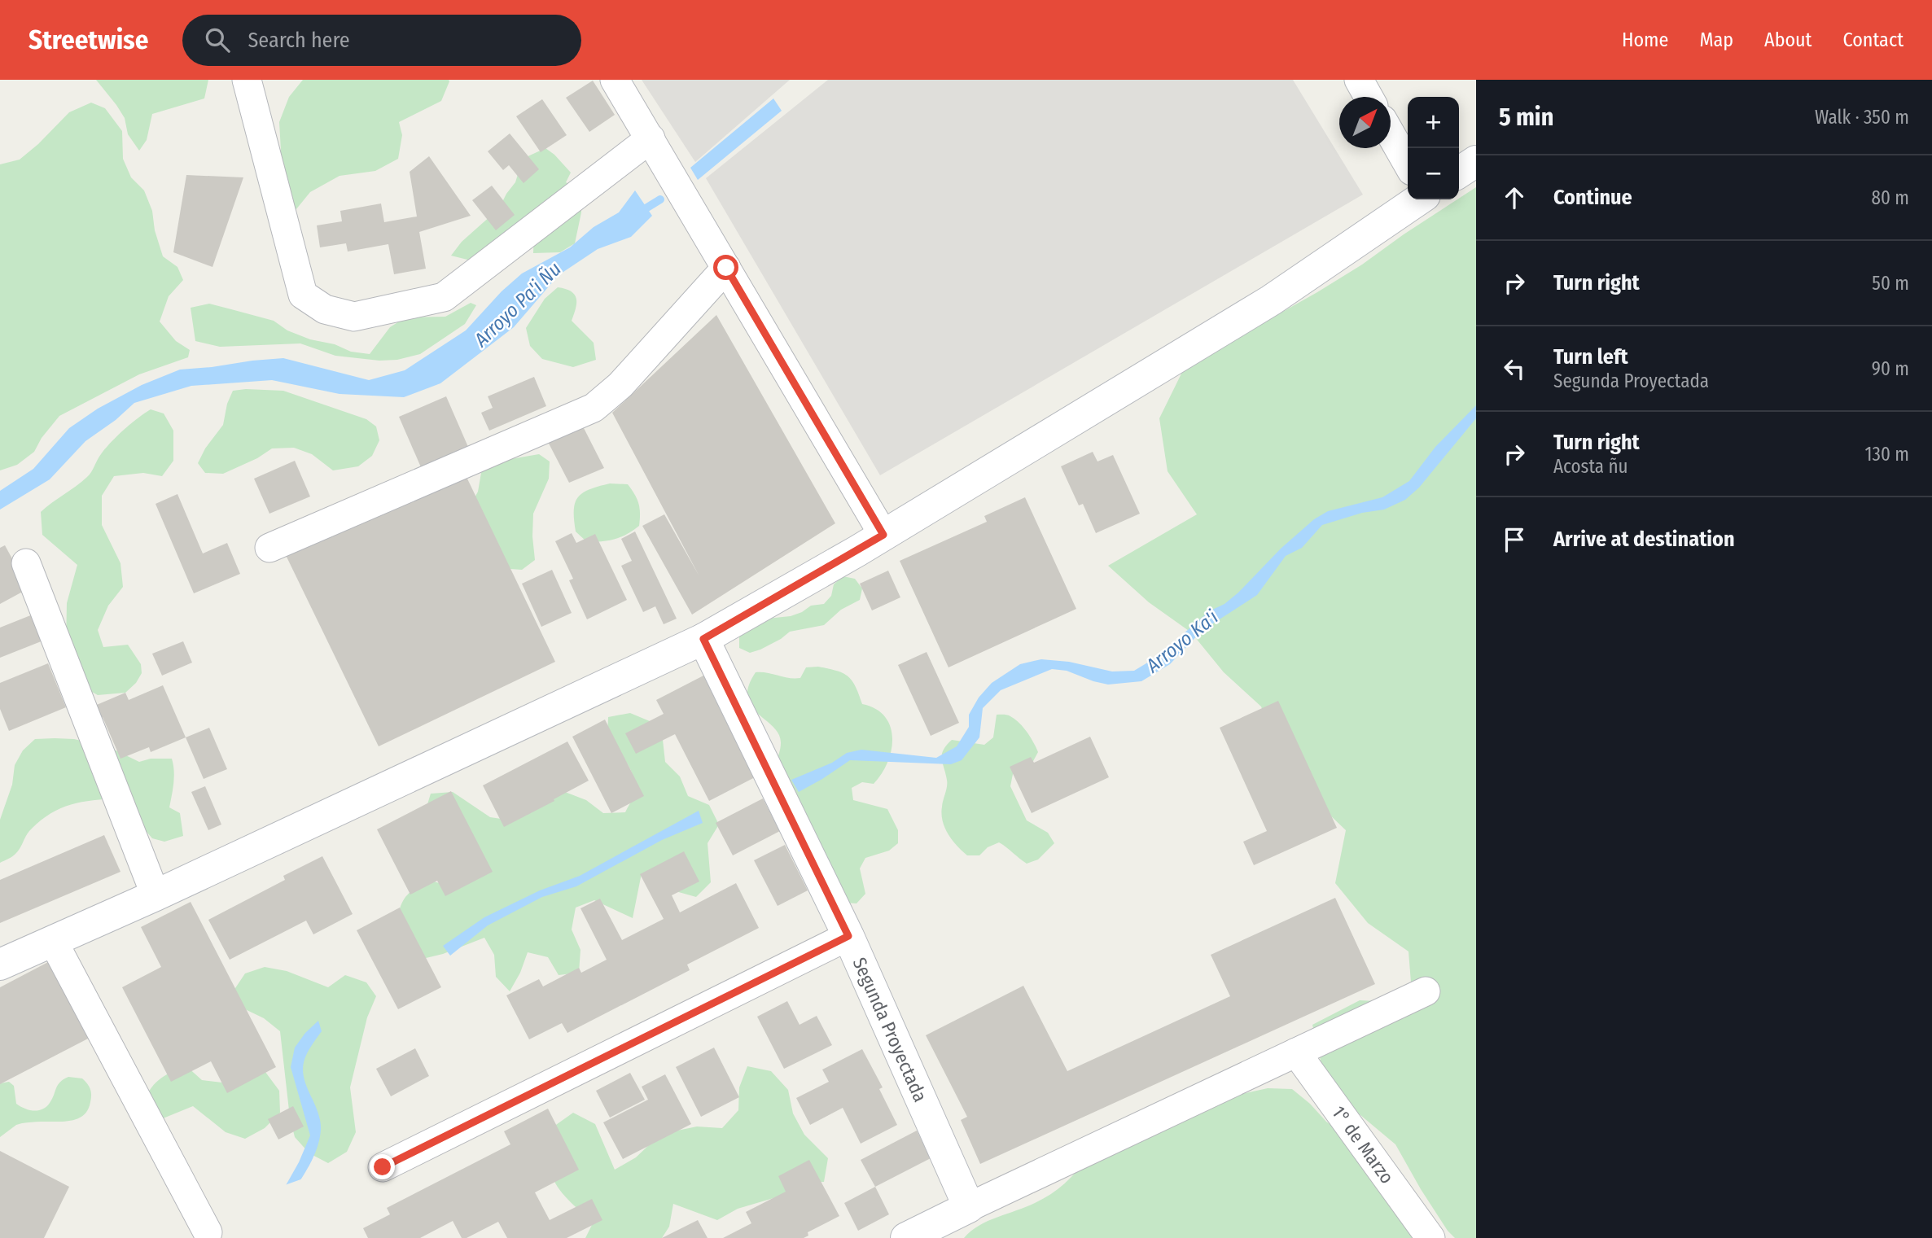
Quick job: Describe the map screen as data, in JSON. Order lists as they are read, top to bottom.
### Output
{
  "streets": {
    "main road": ["Segunda Proyectada"],
    "street": ["1° de Marzo"]
  },
  "water": ["Arroyo Pa'i Ñu", "Arroyo Ka'i"],
  "north": "top right",
  "page": {
    "header": "Streetwise",
    "search": "Search here",
    "nav": [
      "Home",
      "Map",
      "About",
      "Contact"
    ],
    "heading": ["5 min", "Walk · 350 m"],
    "map_buttons": ["+", "−"],
    "list": [
      ["Continue", "80 m"],
      ["Turn right", "50 m"],
      ["Turn left", "Segunda Proyectada", "90 m"],
      ["Turn right", "Acosta ñu", "130 m"],
      "Arrive at destination"
    ]
  }
}
